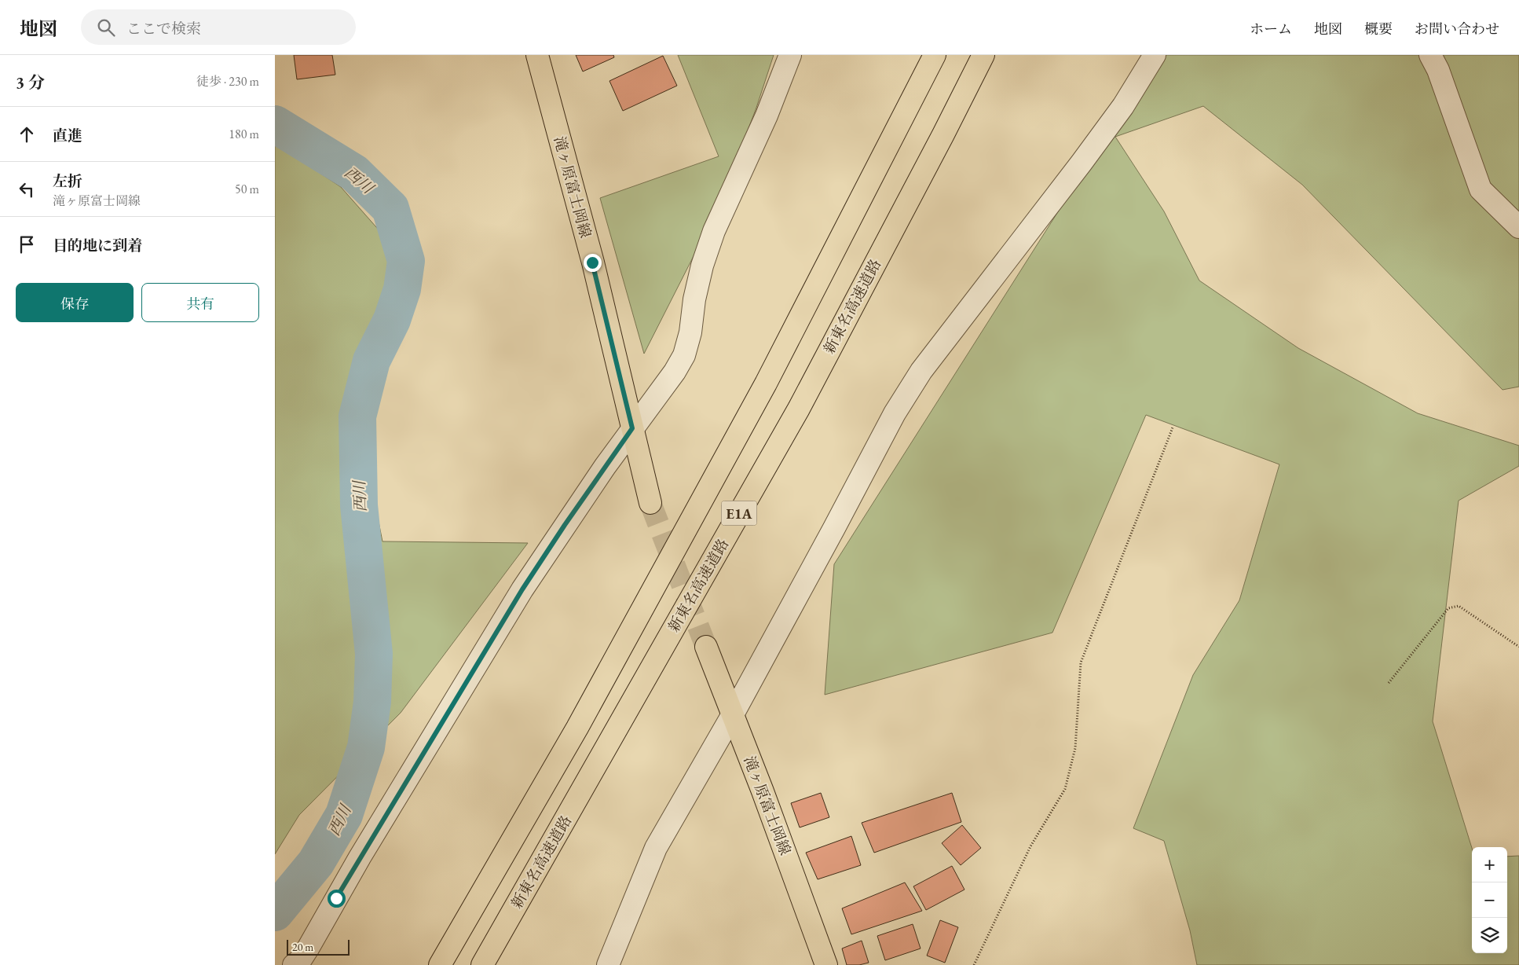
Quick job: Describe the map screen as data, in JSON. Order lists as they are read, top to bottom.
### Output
{
  "streets": {
    "main road": ["滝ヶ原富士岡線", "新東名高速道路", "E1A"]
  },
  "water": ["西川"],
  "scale_bar": "20 m",
  "page": {
    "header": "地図",
    "search": "ここで検索",
    "nav": [
      "ホーム",
      "地図",
      "概要",
      "お問い合わせ"
    ],
    "heading": ["3 分", "徒歩 · 230 m"],
    "list": [
      ["直進", "180 m"],
      ["左折", "滝ヶ原富士岡線", "50 m"],
      "目的地に到着"
    ],
    "buttons": ["保存", "共有"],
    "map_buttons": ["+", "−"],
    "scale": "20 m"
  }
}
